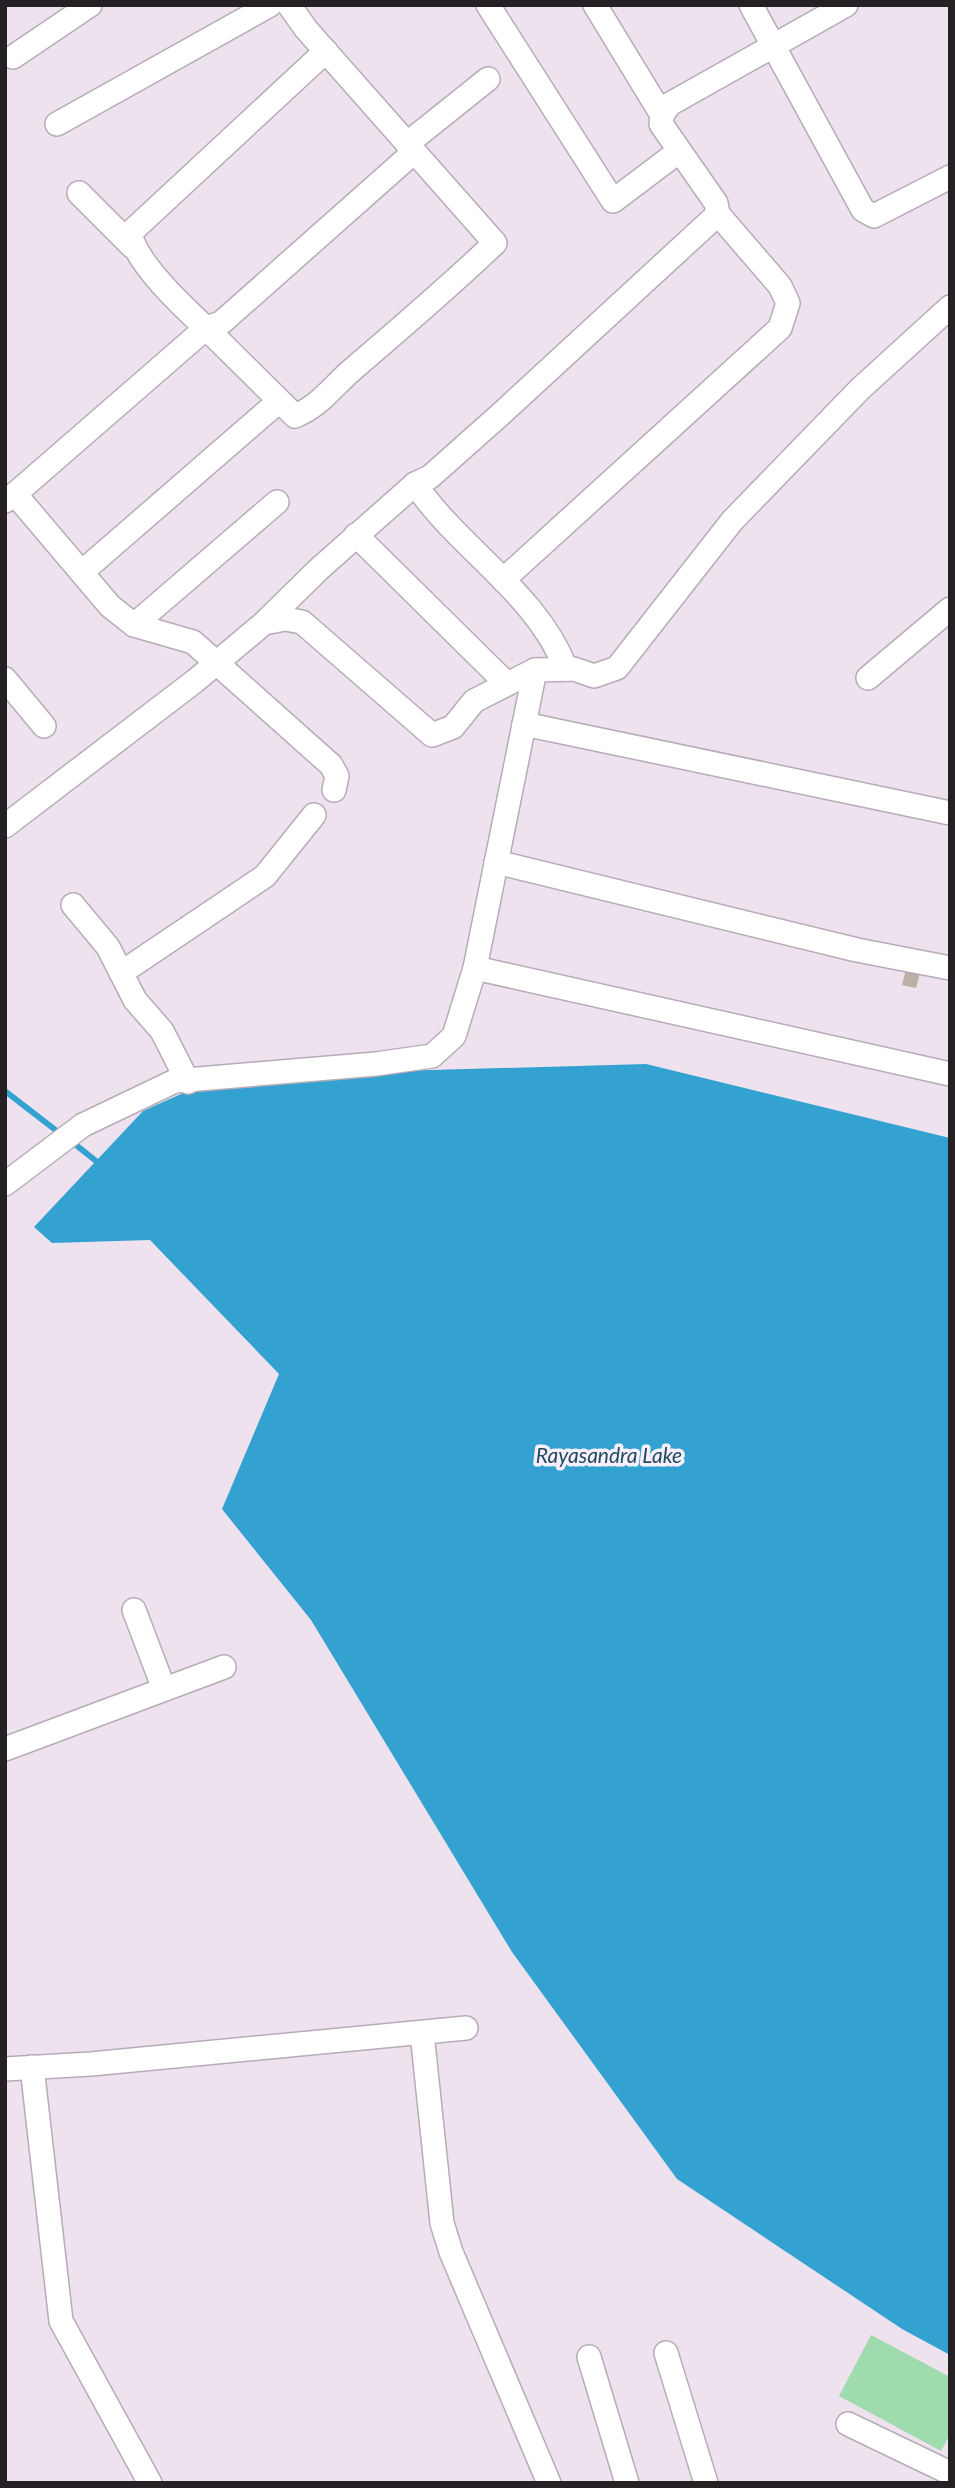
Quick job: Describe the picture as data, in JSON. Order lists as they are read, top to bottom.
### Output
{
  "water": ["Rayasandra Lake"]
}
